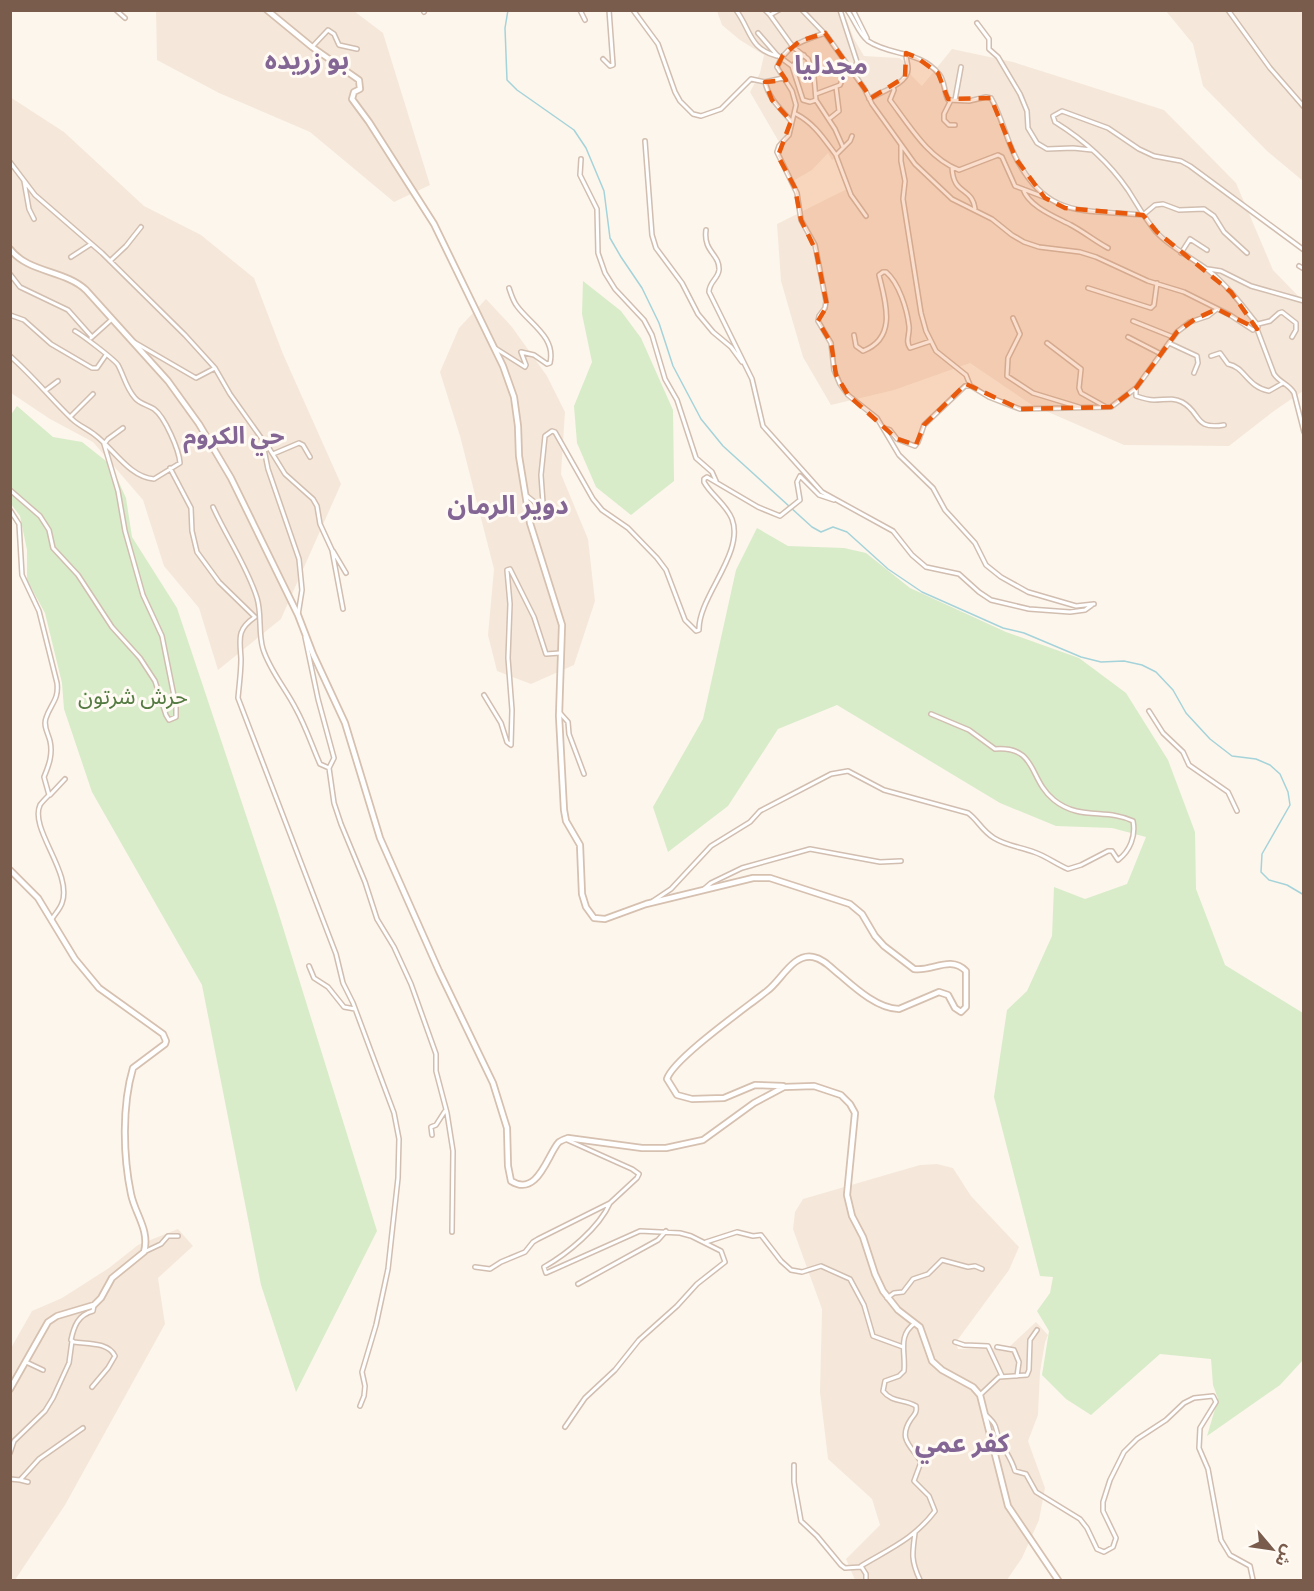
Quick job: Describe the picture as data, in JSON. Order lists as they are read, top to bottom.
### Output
{
  "districts": [
    "بو زريده",
    "مجدليا",
    "حي الكروم",
    "دوير الرمان",
    "كفر عمي"
  ],
  "parks": ["حرش شرتون"],
  "north": "bottom right"
}
